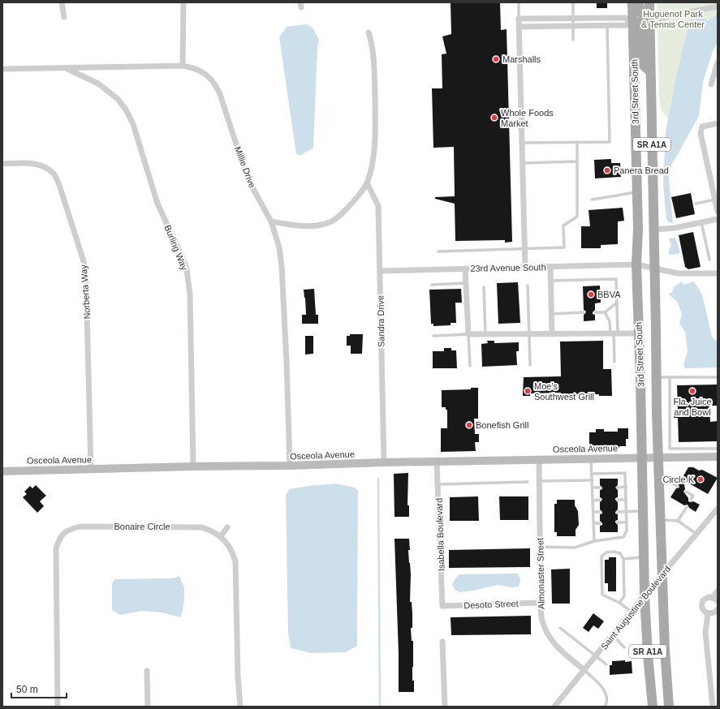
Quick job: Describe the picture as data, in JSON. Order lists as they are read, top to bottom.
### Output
{
  "streets": {
    "main road": ["3rd Street South", "SR A1A"],
    "street": [
      "Millie Drive",
      "Burling Way",
      "23rd Avenue South",
      "Norberta Way",
      "Sandra Drive",
      "Osceola Avenue",
      "Bonaire Circle",
      "Isabella Boulevard",
      "Almonaster Street",
      "Desoto Street",
      "Saint Augustine Boulevard"
    ]
  },
  "crossings": [
    ["3rd Street South", "23rd Avenue South"],
    ["3rd Street South", "Osceola Avenue"],
    ["3rd Street South", "Saint Augustine Boulevard"],
    ["Millie Drive", "Burling Way"],
    ["Millie Drive", "Osceola Avenue"],
    ["Burling Way", "Osceola Avenue"],
    ["23rd Avenue South", "Sandra Drive"],
    ["Norberta Way", "Osceola Avenue"],
    ["Sandra Drive", "Osceola Avenue"],
    ["Osceola Avenue", "Isabella Boulevard"],
    ["Osceola Avenue", "Almonaster Street"],
    ["Isabella Boulevard", "Desoto Street"],
    ["Almonaster Street", "Desoto Street"],
    ["Almonaster Street", "Saint Augustine Boulevard"]
  ],
  "parks": ["Huguenot Park & Tennis Center"],
  "places": [
    "Marshalls",
    "Whole Foods Market",
    "Panera Bread",
    "BBVA",
    "Moe's Southwest Grill",
    "Fla. Juice and Bowl",
    "Bonefish Grill",
    "Circle K"
  ],
  "scale_bar": "50 m"
}
